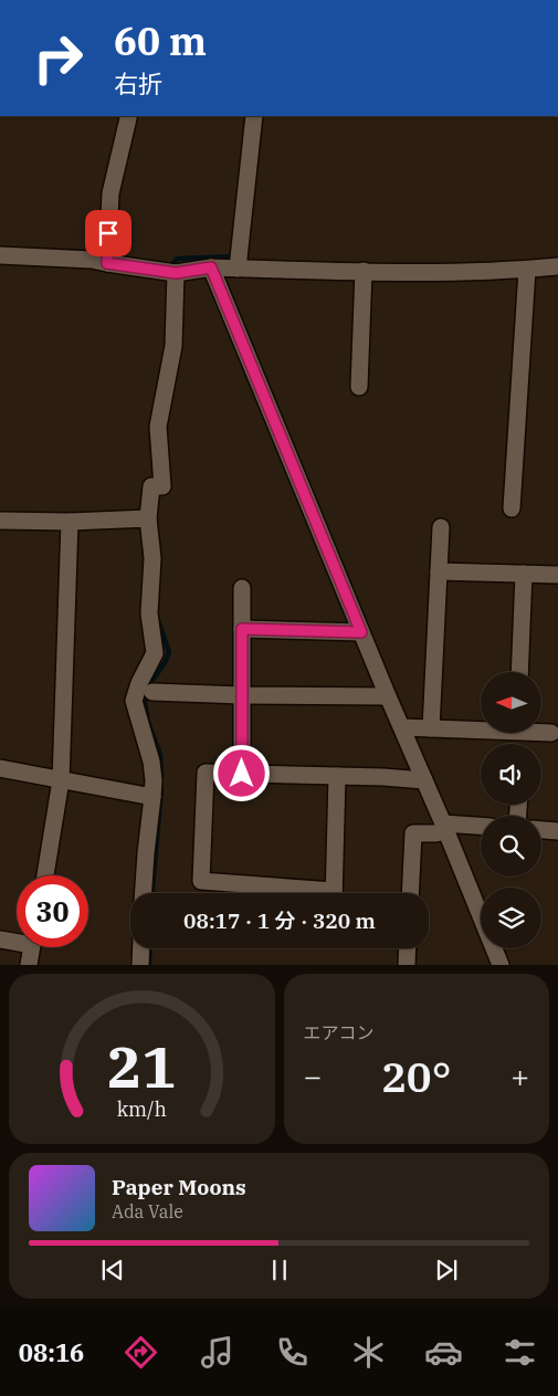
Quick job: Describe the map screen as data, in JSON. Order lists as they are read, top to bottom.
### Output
{
  "north": "left",
  "page": {
    "turn": ["60 m", "右折"],
    "limit": "30",
    "trip": "08:17 · 1 分 · 320 m",
    "tile": "エアコン",
    "heat": ["−", "20°", "+"],
    "song": ["Paper Moons", "Ada Vale"],
    "tabs": "08:16",
    "gauge": ["21", "km/h"]
  }
}
